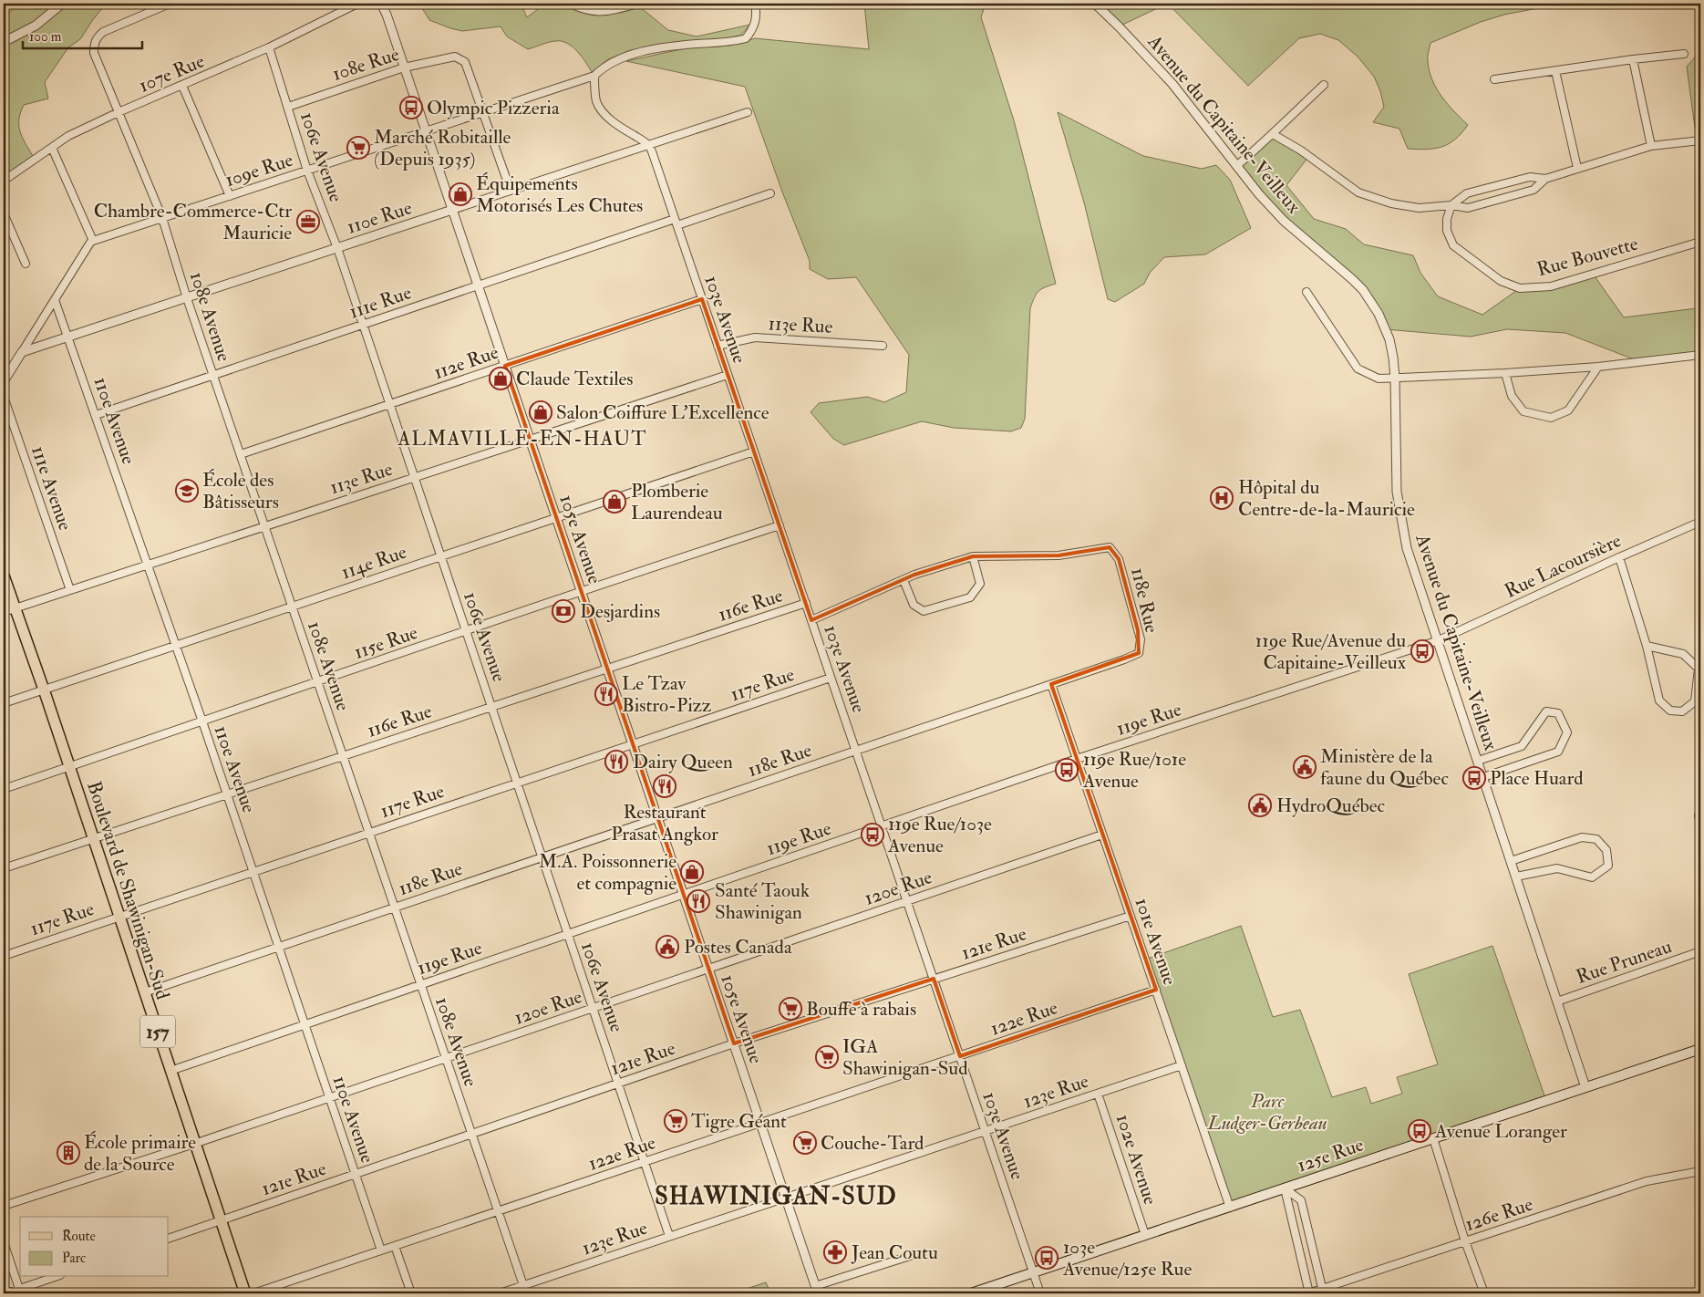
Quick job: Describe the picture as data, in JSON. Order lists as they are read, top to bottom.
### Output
{
  "streets": {
    "main road": ["Boulevard de Shawinigan-Sud", "157", "125e Rue"],
    "street": [
      "108e Rue",
      "107e Rue",
      "Avenue du Capitaine-Veilleux",
      "106e Avenue",
      "109e Rue",
      "110e Rue",
      "Rue Bouvette",
      "111e Rue",
      "108e Avenue",
      "103e Avenue",
      "113e Rue",
      "112e Rue",
      "110e Avenue",
      "111e Avenue",
      "105e Avenue",
      "114e Rue",
      "Rue Lacoursière",
      "118e Rue",
      "116e Rue",
      "115e Rue",
      "117e Rue",
      "119e Rue",
      "120e Rue",
      "101e Avenue",
      "121e Rue",
      "Rue Pruneau",
      "122e Rue",
      "123e Rue",
      "102e Avenue",
      "126e Rue"
    ]
  },
  "crossings": [
    ["108e Rue", "106e Avenue"],
    ["108e Rue", "109e Rue"],
    ["108e Rue", "105e Avenue"],
    ["107e Rue", "106e Avenue"],
    ["107e Rue", "108e Avenue"],
    ["Avenue du Capitaine-Veilleux", "Rue Lacoursière"],
    ["Avenue du Capitaine-Veilleux", "119e Rue"],
    ["Avenue du Capitaine-Veilleux", "Rue Pruneau"],
    ["Avenue du Capitaine-Veilleux", "125e Rue"],
    ["106e Avenue", "109e Rue"],
    ["106e Avenue", "110e Rue"],
    ["106e Avenue", "111e Rue"],
    ["106e Avenue", "113e Rue"],
    ["106e Avenue", "112e Rue"],
    ["106e Avenue", "114e Rue"],
    ["106e Avenue", "118e Rue"],
    ["106e Avenue", "116e Rue"],
    ["106e Avenue", "115e Rue"],
    ["106e Avenue", "117e Rue"],
    ["106e Avenue", "119e Rue"],
    ["106e Avenue", "120e Rue"],
    ["106e Avenue", "121e Rue"],
    ["106e Avenue", "122e Rue"],
    ["106e Avenue", "123e Rue"],
    ["109e Rue", "108e Avenue"],
    ["109e Rue", "105e Avenue"],
    ["110e Rue", "108e Avenue"],
    ["110e Rue", "103e Avenue"],
    ["110e Rue", "110e Avenue"],
    ["110e Rue", "105e Avenue"],
    ["111e Rue", "108e Avenue"],
    ["111e Rue", "103e Avenue"],
    ["111e Rue", "110e Avenue"],
    ["111e Rue", "105e Avenue"],
    ["108e Avenue", "113e Rue"],
    ["108e Avenue", "112e Rue"],
    ["108e Avenue", "114e Rue"],
    ["108e Avenue", "118e Rue"],
    ["108e Avenue", "116e Rue"],
    ["108e Avenue", "115e Rue"],
    ["108e Avenue", "117e Rue"],
    ["108e Avenue", "119e Rue"],
    ["108e Avenue", "120e Rue"],
    ["108e Avenue", "121e Rue"],
    ["108e Avenue", "122e Rue"],
    ["108e Avenue", "123e Rue"],
    ["103e Avenue", "113e Rue"],
    ["103e Avenue", "112e Rue"],
    ["103e Avenue", "114e Rue"],
    ["103e Avenue", "118e Rue"],
    ["103e Avenue", "116e Rue"],
    ["103e Avenue", "115e Rue"],
    ["103e Avenue", "117e Rue"],
    ["103e Avenue", "119e Rue"],
    ["103e Avenue", "120e Rue"],
    ["103e Avenue", "121e Rue"],
    ["103e Avenue", "122e Rue"],
    ["103e Avenue", "123e Rue"],
    ["103e Avenue", "125e Rue"],
    ["113e Rue", "110e Avenue"],
    ["113e Rue", "111e Avenue"],
    ["113e Rue", "105e Avenue"],
    ["113e Rue", "Boulevard de Shawinigan-Sud"],
    ["112e Rue", "105e Avenue"],
    ["110e Avenue", "114e Rue"],
    ["110e Avenue", "118e Rue"],
    ["110e Avenue", "116e Rue"],
    ["110e Avenue", "115e Rue"],
    ["110e Avenue", "117e Rue"],
    ["110e Avenue", "119e Rue"],
    ["110e Avenue", "120e Rue"],
    ["110e Avenue", "121e Rue"],
    ["110e Avenue", "122e Rue"],
    ["105e Avenue", "114e Rue"],
    ["105e Avenue", "118e Rue"],
    ["105e Avenue", "116e Rue"],
    ["105e Avenue", "115e Rue"],
    ["105e Avenue", "117e Rue"],
    ["105e Avenue", "119e Rue"],
    ["105e Avenue", "120e Rue"],
    ["105e Avenue", "121e Rue"],
    ["105e Avenue", "122e Rue"],
    ["105e Avenue", "123e Rue"],
    ["114e Rue", "Boulevard de Shawinigan-Sud"],
    ["Rue Lacoursière", "119e Rue"],
    ["118e Rue", "Boulevard de Shawinigan-Sud"],
    ["118e Rue", "101e Avenue"],
    ["116e Rue", "Boulevard de Shawinigan-Sud"],
    ["115e Rue", "Boulevard de Shawinigan-Sud"],
    ["117e Rue", "Boulevard de Shawinigan-Sud"],
    ["119e Rue", "Boulevard de Shawinigan-Sud"],
    ["119e Rue", "101e Avenue"],
    ["120e Rue", "Boulevard de Shawinigan-Sud"],
    ["120e Rue", "101e Avenue"],
    ["Boulevard de Shawinigan-Sud", "121e Rue"],
    ["101e Avenue", "121e Rue"],
    ["101e Avenue", "122e Rue"],
    ["101e Avenue", "123e Rue"],
    ["101e Avenue", "125e Rue"],
    ["123e Rue", "102e Avenue"],
    ["125e Rue", "102e Avenue"]
  ],
  "districts": ["ALMAVILLE-EN-HAUT", "SHAWINIGAN-SUD"],
  "parks": ["Parc Ludger-Gerbeau"],
  "places": {
    "bus stop": [
      "Olympic Pizzeria",
      "119e Rue/Avenue du Capitaine-Veilleux",
      "119e Rue/101e Avenue",
      "Place Huard",
      "119e Rue/103e Avenue",
      "Avenue Loranger",
      "103e Avenue/125e Rue"
    ],
    "supermarket": [
      "Marché Robitaille (Depuis 1935)",
      "Bouffe à rabais",
      "IGA Shawinigan-Sud",
      "Tigre Géant",
      "Couche-Tard"
    ],
    "shop": [
      "Équipements Motorisés Les Chutes",
      "Claude Textiles",
      "Salon Coiffure L'Excellence",
      "Plomberie Laurendeau",
      "M.A. Poissonnerie et compagnie"
    ],
    "office": ["Chambre-Commerce-Ctr Mauricie"],
    "school or university": ["École des Bâtisseurs"],
    "hospital": ["Hôpital du Centre-de-la-Mauricie"],
    "bank": ["Desjardins"],
    "restaurant": [
      "Le Tzav Bistro-Pizz",
      "Dairy Queen",
      "Restaurant Prasat Angkor",
      "Santé Taouk Shawinigan"
    ],
    "public building": ["Ministère de la faune du Québec", "HydroQuébec", "Postes Canada"],
    "building": ["École primaire de la Source"],
    "pharmacy": ["Jean Coutu"]
  },
  "legend": ["Route", "Parc"],
  "scale_bar": "100 m"
}
